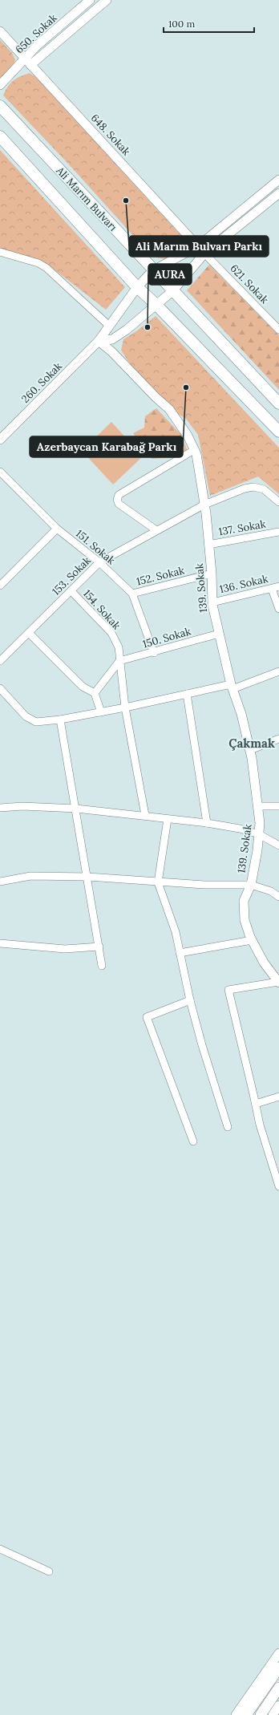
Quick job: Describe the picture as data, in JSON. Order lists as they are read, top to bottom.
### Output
{
  "streets": {
    "main road": ["Ali Marım Bulvarı"],
    "street": [
      "650. Sokak",
      "648. Sokak",
      "621. Sokak",
      "260. Sokak",
      "137. Sokak",
      "151. Sokak",
      "153. Sokak",
      "152. Sokak",
      "136. Sokak",
      "139. Sokak",
      "154. Sokak",
      "150. Sokak"
    ]
  },
  "crossings": [
    ["650. Sokak", "648. Sokak"],
    ["648. Sokak", "621. Sokak"],
    ["648. Sokak", "260. Sokak"],
    ["Ali Marım Bulvarı", "260. Sokak"],
    ["260. Sokak", "139. Sokak"],
    ["137. Sokak", "139. Sokak"],
    ["151. Sokak", "153. Sokak"],
    ["151. Sokak", "152. Sokak"],
    ["151. Sokak", "150. Sokak"],
    ["153. Sokak", "139. Sokak"],
    ["153. Sokak", "154. Sokak"],
    ["152. Sokak", "139. Sokak"],
    ["136. Sokak", "139. Sokak"],
    ["139. Sokak", "150. Sokak"],
    ["154. Sokak", "150. Sokak"]
  ],
  "districts": ["Çakmak"],
  "places": ["Ali Marım Bulvarı Parkı", "AURA", "Azerbaycan Karabağ Parkı"],
  "scale_bar": "100 m"
}
